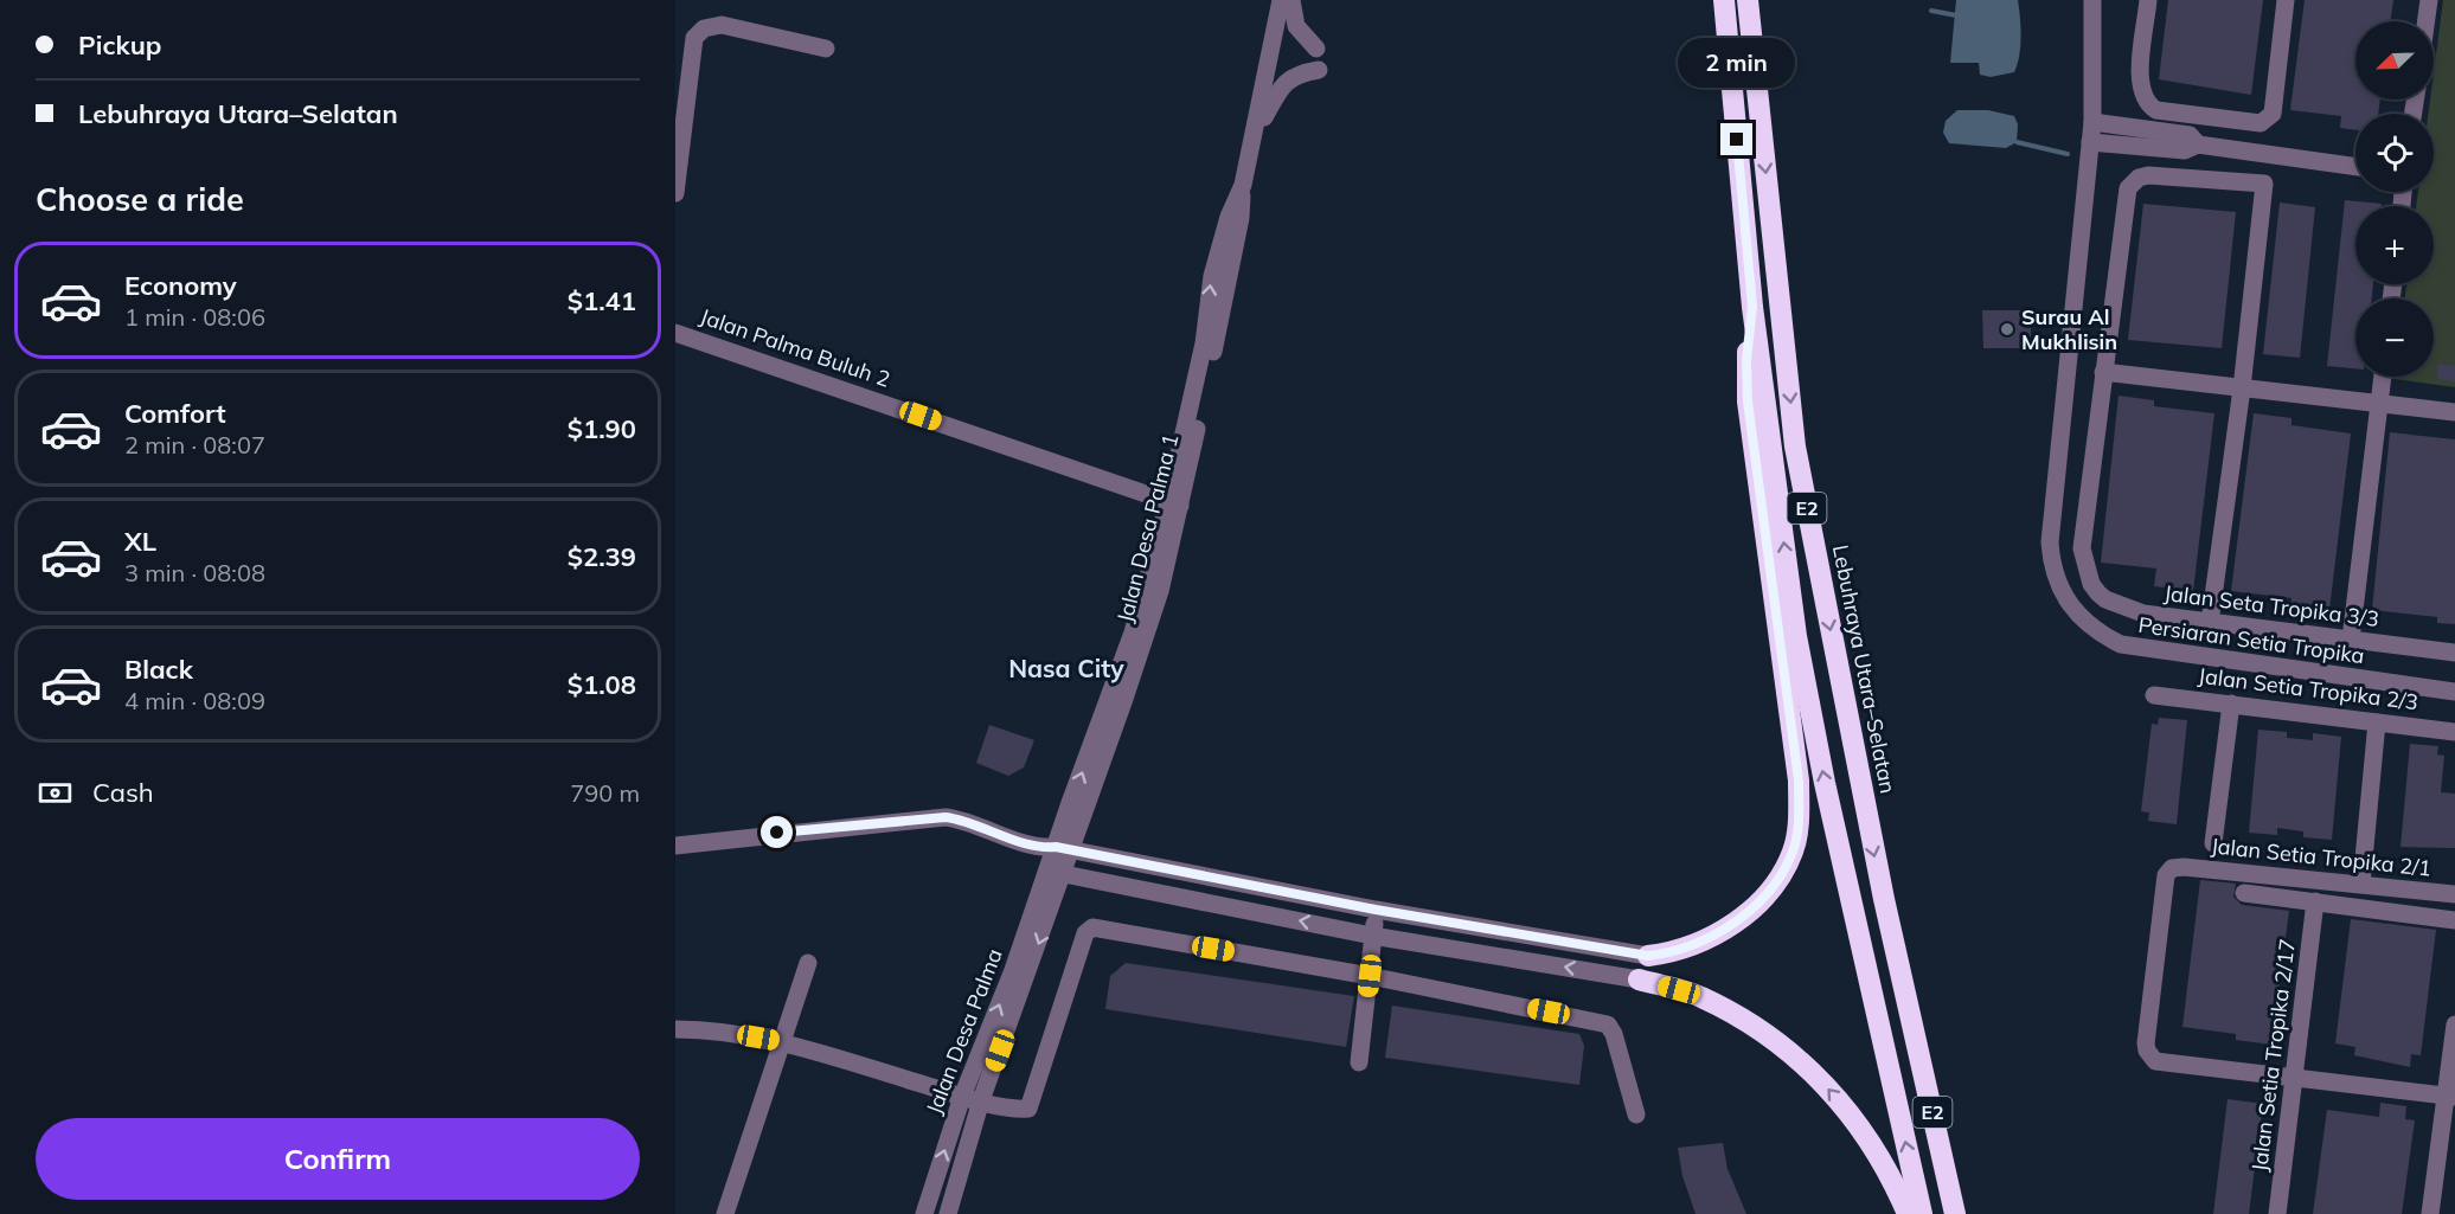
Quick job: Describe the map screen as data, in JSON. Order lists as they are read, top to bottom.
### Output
{
  "streets": {
    "highway": ["E2", "Lebuhraya Utara–Selatan"],
    "street": [
      "Jalan Palma Buluh 2",
      "Jalan Desa Palma 1",
      "Jalan Seta Tropika 3/3",
      "Persiaran Setia Tropika",
      "Jalan Setia Tropika 2/3",
      "Jalan Setia Tropika 2/1",
      "Jalan Desa Palma",
      "Jalan Setia Tropika 2/17"
    ]
  },
  "crossings": [
    ["Jalan Palma Buluh 2", "Jalan Desa Palma 1"],
    ["Jalan Desa Palma 1", "Jalan Desa Palma"],
    ["Jalan Setia Tropika 2/1", "Jalan Setia Tropika 2/17"]
  ],
  "districts": ["Nasa City"],
  "places": ["Surau Al Mukhlisin"],
  "north": "bottom left",
  "page": {
    "banner": ["Pickup", "Lebuhraya Utara–Selatan"],
    "map_buttons": ["+", "−"],
    "bubble": "2 min",
    "heading": "Choose a ride",
    "list": [
      {
        "name": "Economy",
        "note": "1 min · 08:06",
        "value": "$1.41"
      },
      {
        "name": "Comfort",
        "note": "2 min · 08:07",
        "value": "$1.90"
      },
      {
        "name": "XL",
        "note": "3 min · 08:08",
        "value": "$2.39"
      },
      {
        "name": "Black",
        "note": "4 min · 08:09",
        "value": "$1.08"
      }
    ],
    "pay": ["Cash", "790 m"],
    "buttons": "Confirm"
  }
}
